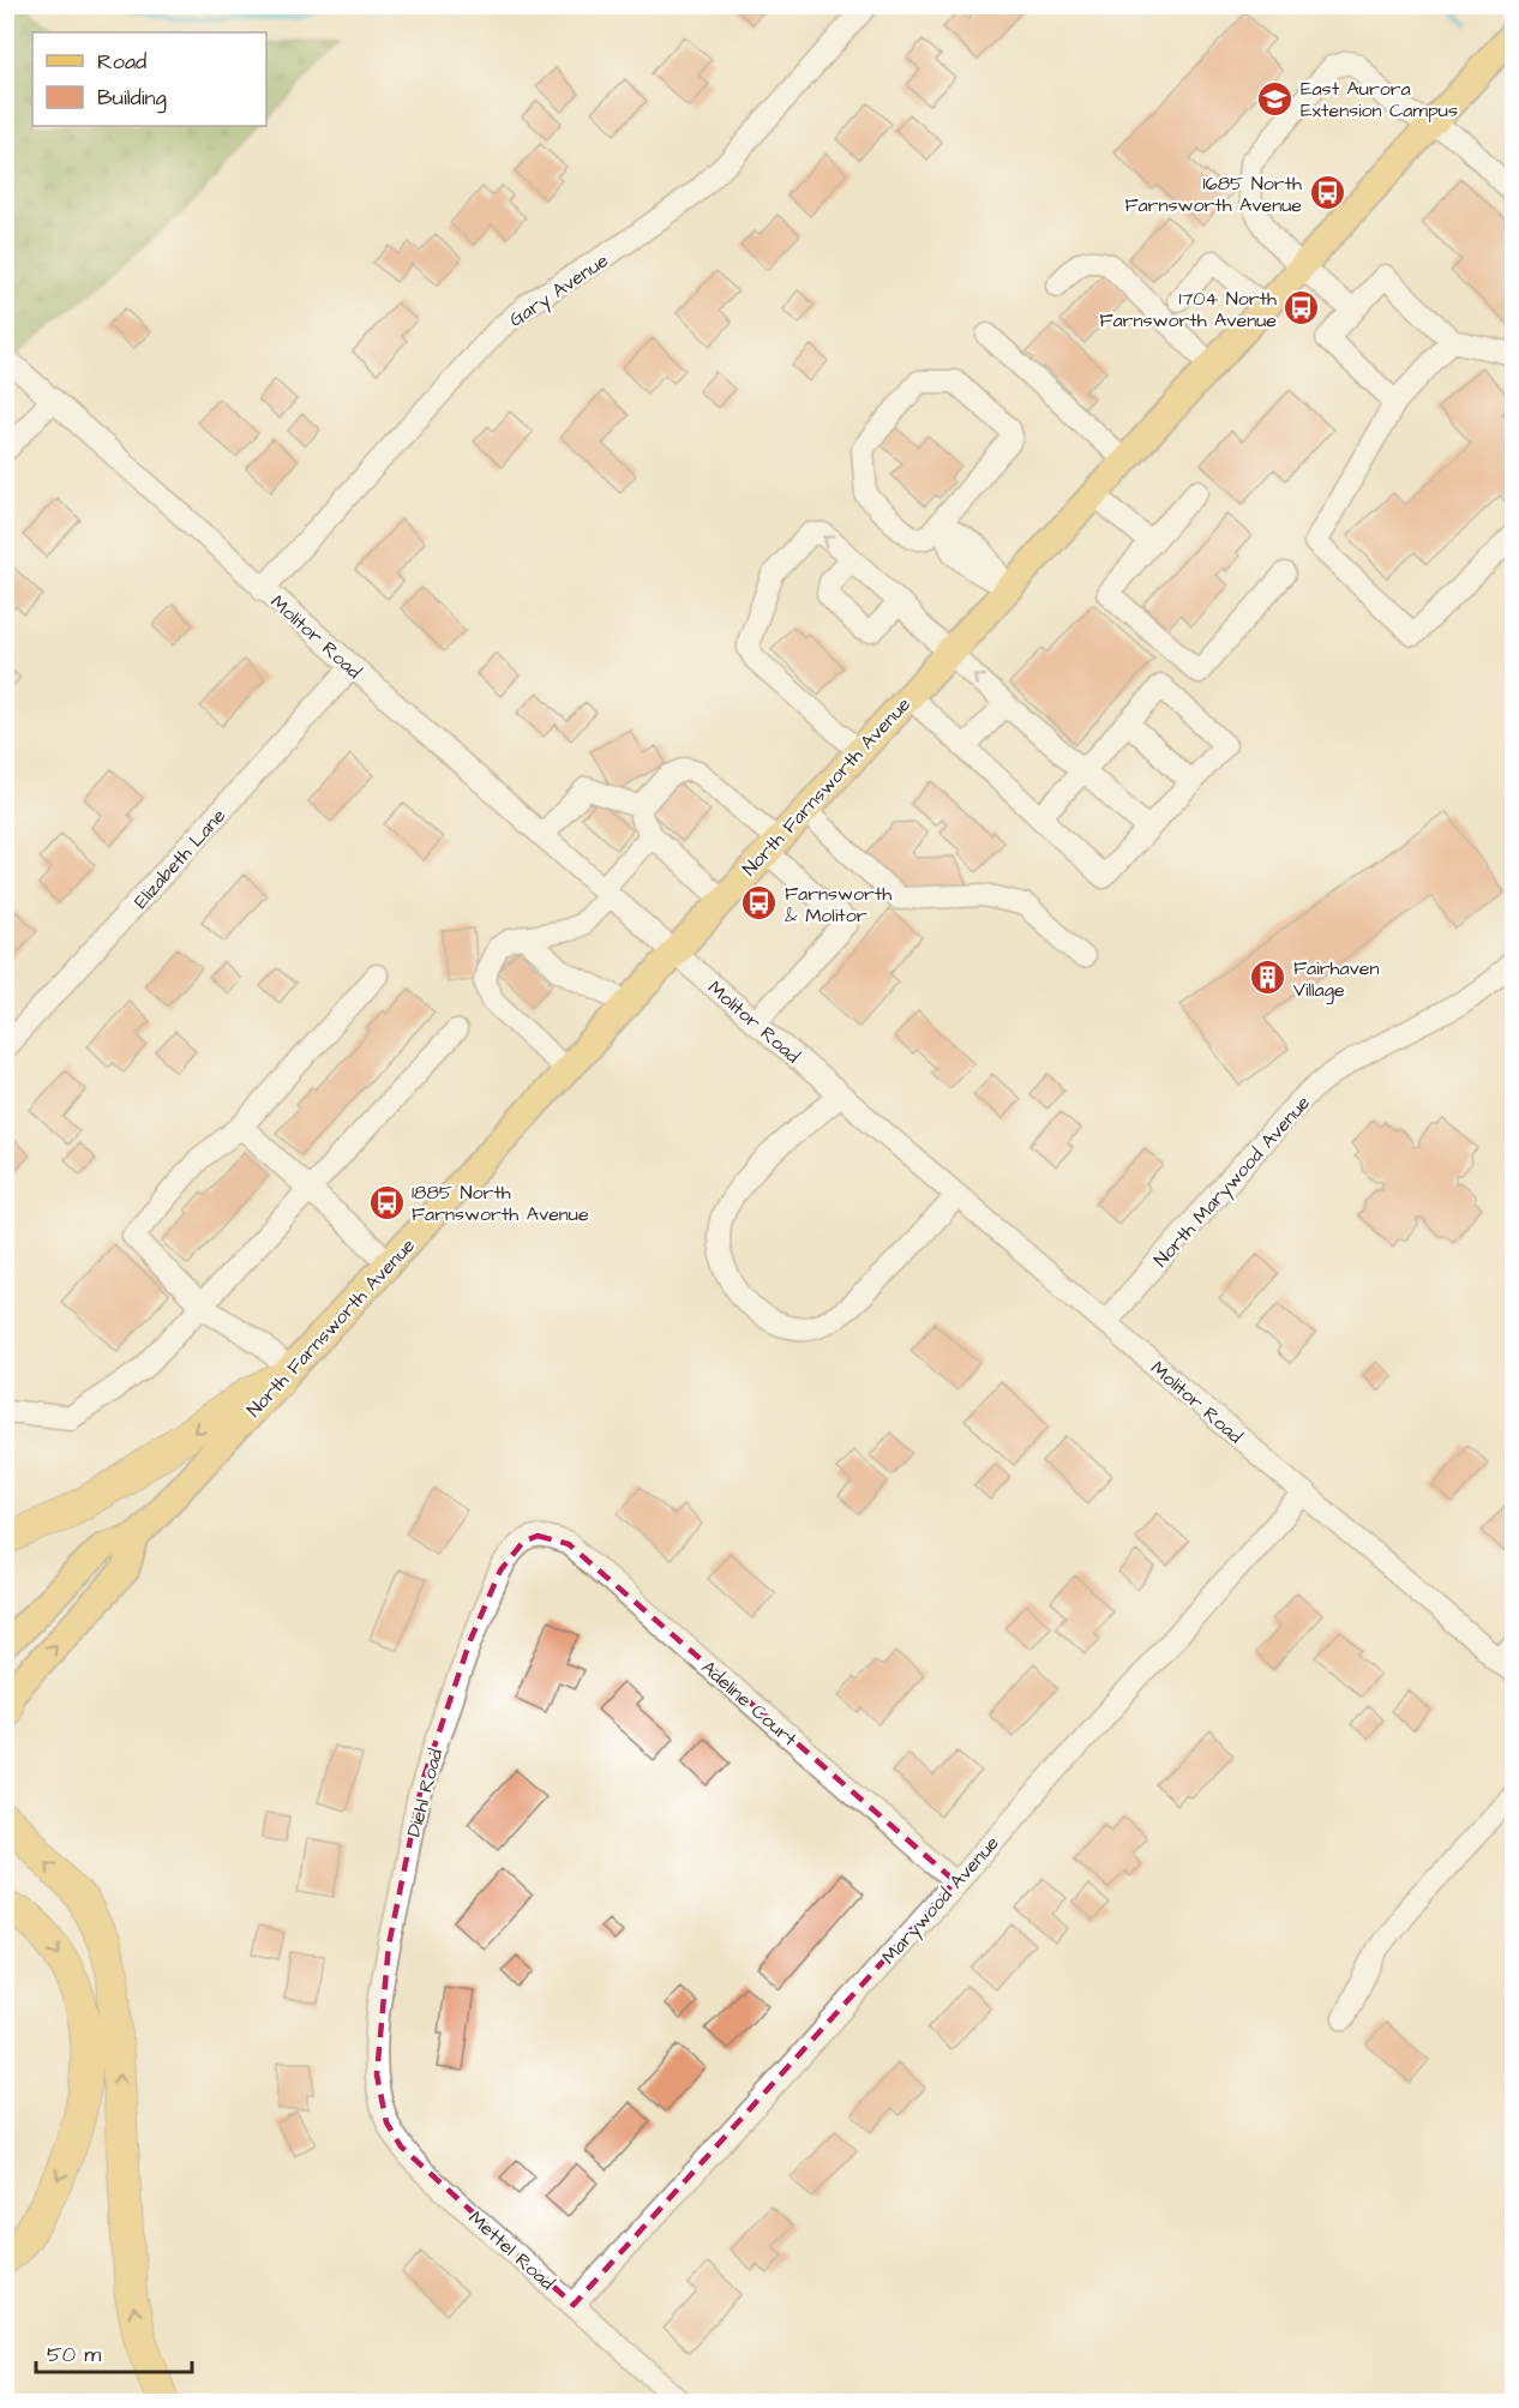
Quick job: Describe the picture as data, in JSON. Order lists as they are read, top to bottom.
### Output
{
  "streets": {
    "main road": ["North Farnsworth Avenue"],
    "street": [
      "Gary Avenue",
      "Molitor Road",
      "Elizabeth Lane",
      "North Marywood Avenue",
      "Adeline Court",
      "Diehl Road",
      "Marywood Avenue",
      "Mettel Road"
    ]
  },
  "crossings": [
    ["Gary Avenue", "Molitor Road"],
    ["Molitor Road", "North Farnsworth Avenue"],
    ["Molitor Road", "Elizabeth Lane"],
    ["Molitor Road", "North Marywood Avenue"],
    ["Molitor Road", "Marywood Avenue"],
    ["Adeline Court", "Diehl Road"],
    ["Adeline Court", "Marywood Avenue"],
    ["Diehl Road", "Mettel Road"],
    ["Marywood Avenue", "Mettel Road"]
  ],
  "places": {
    "school or university": ["East Aurora Extension Campus"],
    "bus stop": [
      "1685 North Farnsworth Avenue",
      "1704 North Farnsworth Avenue",
      "Farnsworth & Molitor",
      "1885 North Farnsworth Avenue"
    ],
    "building": ["Fairhaven Village"]
  },
  "legend": ["Road", "Building"],
  "scale_bar": "50 m"
}
